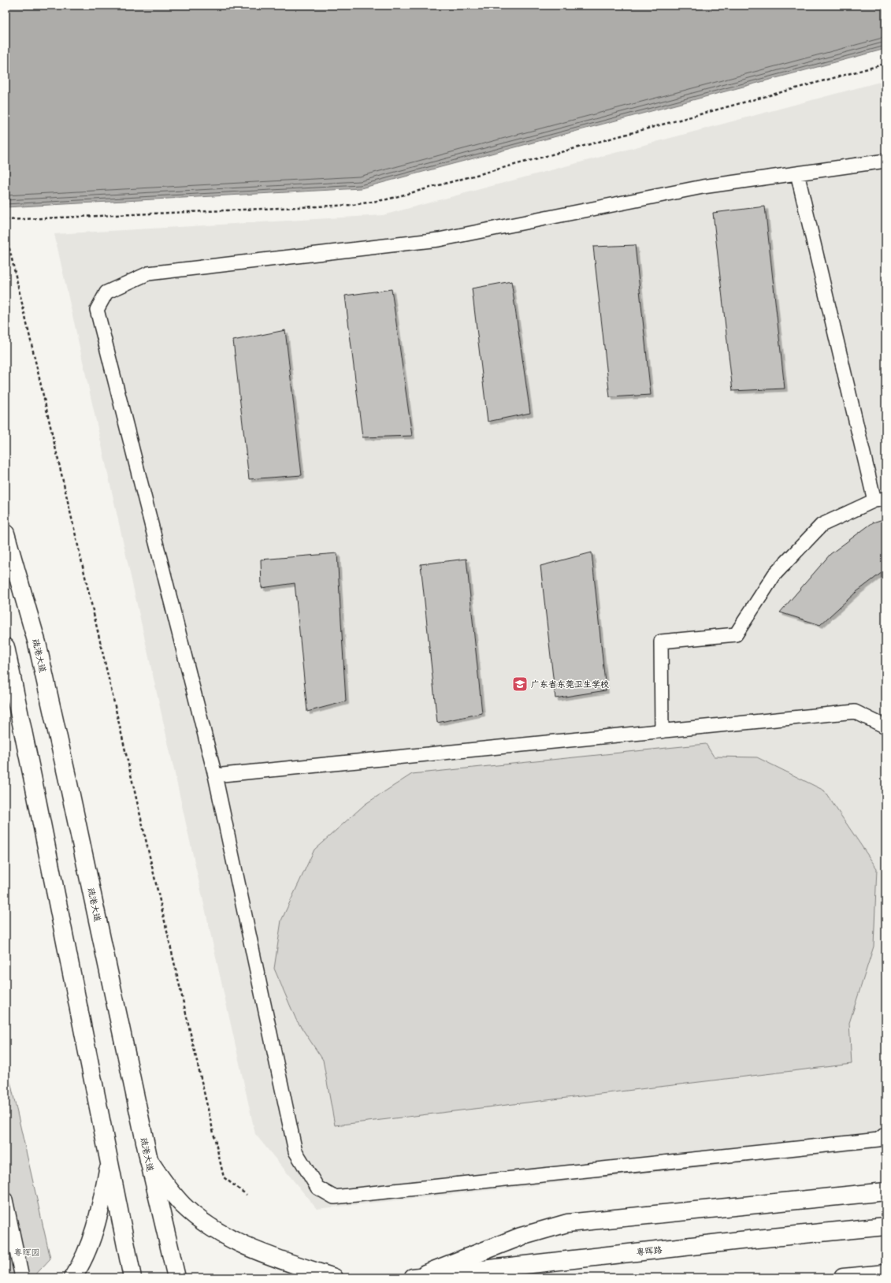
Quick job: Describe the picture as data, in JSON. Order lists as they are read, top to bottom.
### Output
{
  "streets": {
    "main road": ["疏港大道", "粤晖路"]
  },
  "parks": ["粤晖园"],
  "places": {
    "school or university": ["广东省东莞卫生学校"]
  }
}
